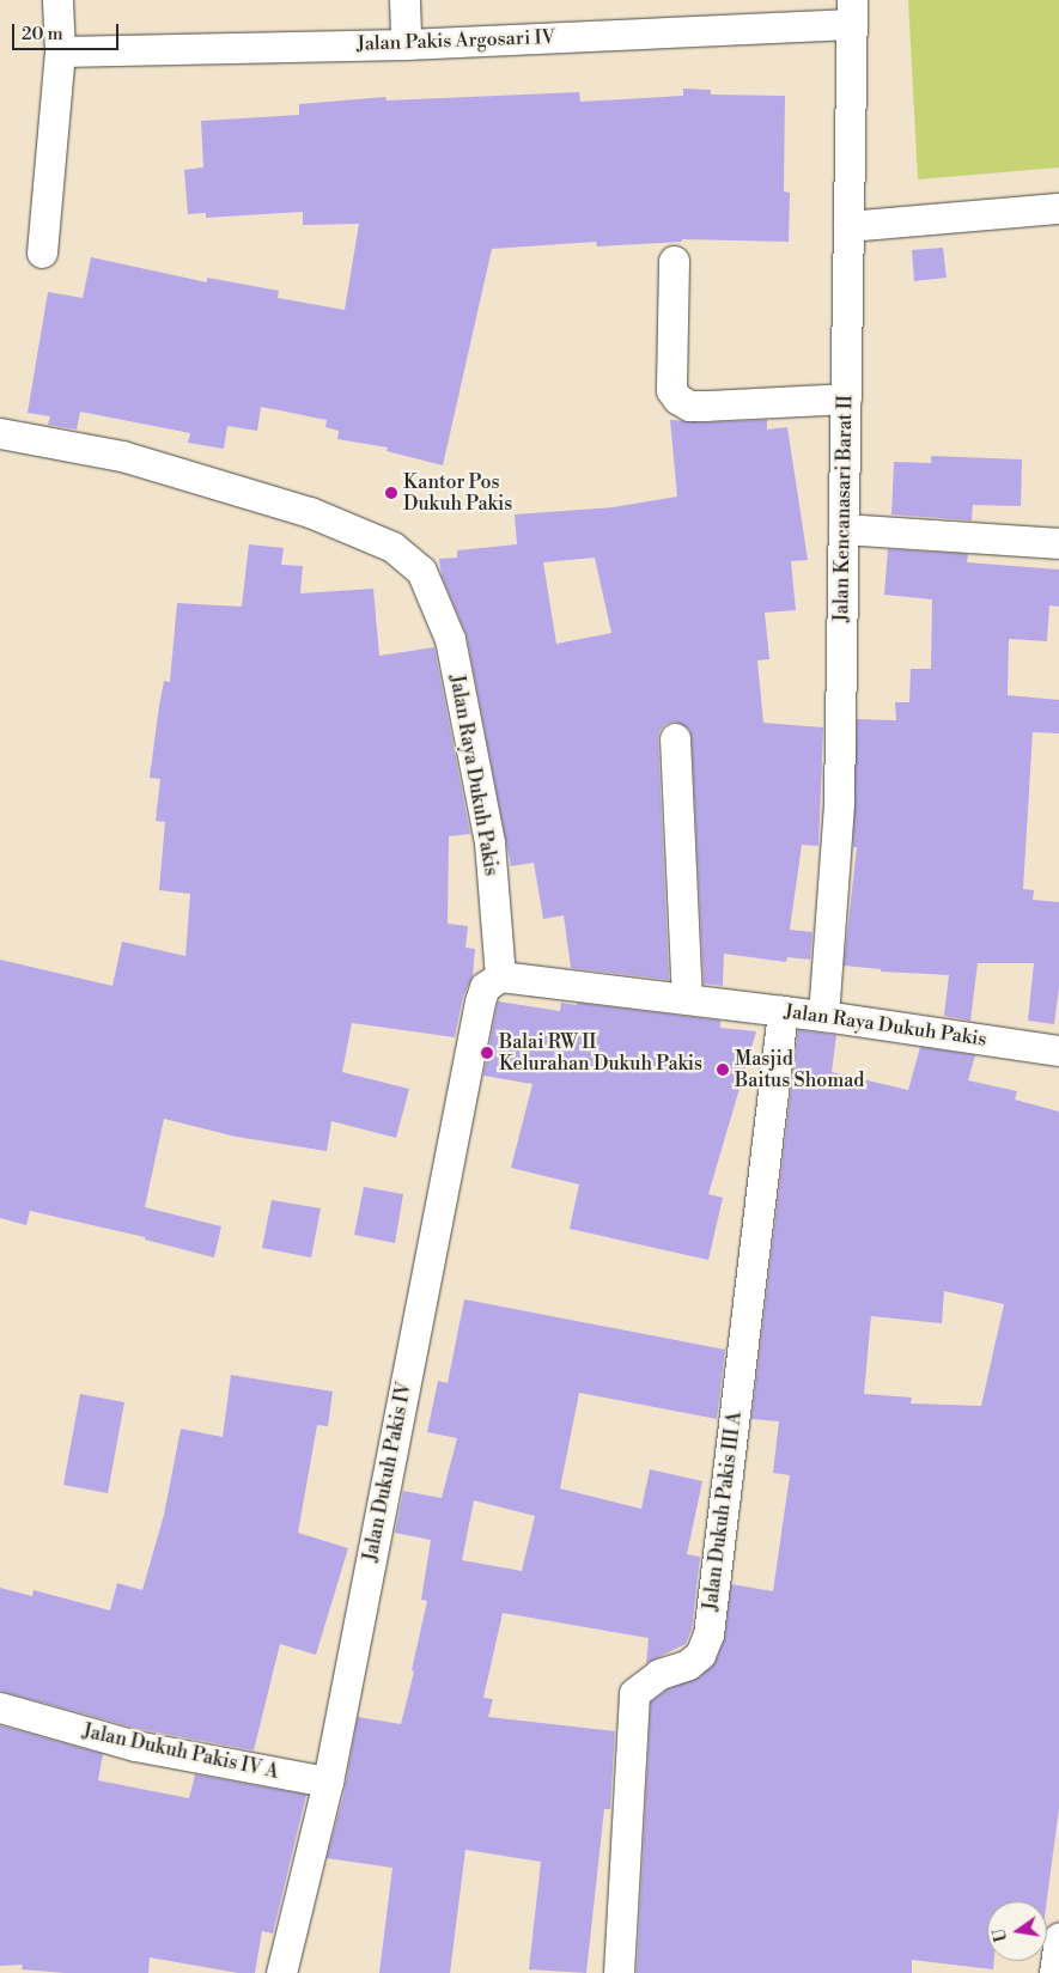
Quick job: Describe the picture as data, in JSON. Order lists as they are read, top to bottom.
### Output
{
  "streets": {
    "street": [
      "Jalan Pakis Argosari IV",
      "Jalan Kencanasari Barat II",
      "Jalan Raya Dukuh Pakis",
      "Jalan Dukuh Pakis IV",
      "Jalan Dukuh Pakis III A",
      "Jalan Dukuh Pakis IV A"
    ]
  },
  "crossings": [
    ["Jalan Pakis Argosari IV", "Jalan Kencanasari Barat II"],
    ["Jalan Kencanasari Barat II", "Jalan Raya Dukuh Pakis"],
    ["Jalan Raya Dukuh Pakis", "Jalan Dukuh Pakis IV"],
    ["Jalan Raya Dukuh Pakis", "Jalan Dukuh Pakis III A"],
    ["Jalan Dukuh Pakis IV", "Jalan Dukuh Pakis IV A"]
  ],
  "places": ["Kantor Pos Dukuh Pakis", "Balai RW II Kelurahan Dukuh Pakis", "Masjid Baitus Shomad"],
  "scale_bar": "20 m",
  "north": "left"
}
